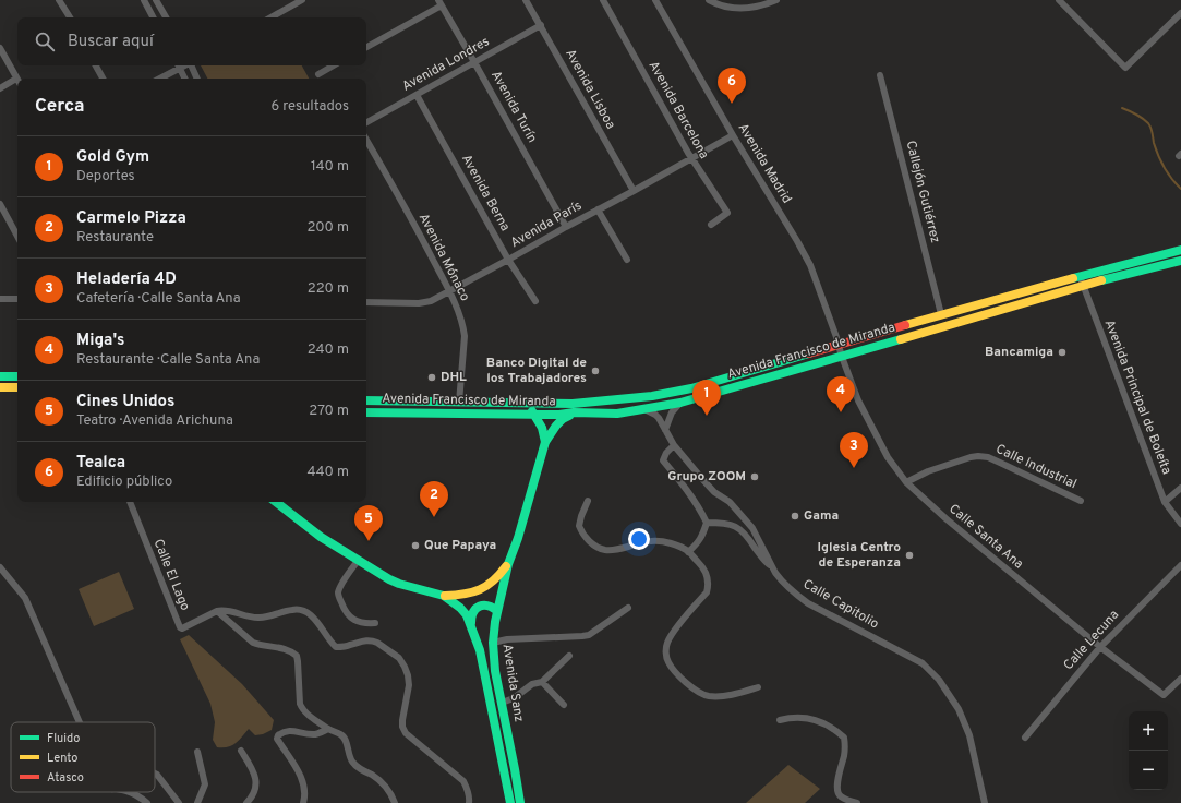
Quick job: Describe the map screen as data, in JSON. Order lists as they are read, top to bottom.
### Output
{
  "streets": {
    "main road": ["Avenida Francisco de Miranda", "Avenida Sanz"],
    "street": [
      "Avenida Londres",
      "Avenida Lisboa",
      "Avenida Turín",
      "Avenida Barcelona",
      "Avenida Madrid",
      "Callejón Gutiérrez",
      "Avenida Berna",
      "Avenida París",
      "Avenida Mónaco",
      "Avenida Principal de Boleíta",
      "Calle Industrial",
      "Calle Santa Ana",
      "Calle El Lago",
      "Calle Capitolio",
      "Calle Lecuna"
    ]
  },
  "crossings": [
    ["Avenida Londres", "Avenida Lisboa"],
    ["Avenida Londres", "Avenida Turín"],
    ["Avenida Londres", "Avenida Berna"],
    ["Avenida Lisboa", "Avenida París"],
    ["Avenida Turín", "Avenida París"],
    ["Avenida Barcelona", "Avenida París"],
    ["Avenida Madrid", "Avenida París"],
    ["Avenida Madrid", "Avenida Francisco de Miranda"],
    ["Avenida Madrid", "Calle Santa Ana"],
    ["Callejón Gutiérrez", "Avenida Francisco de Miranda"],
    ["Avenida Berna", "Avenida París"],
    ["Avenida París", "Avenida Mónaco"],
    ["Avenida Mónaco", "Avenida Francisco de Miranda"],
    ["Avenida Francisco de Miranda", "Avenida Principal de Boleíta"],
    ["Avenida Francisco de Miranda", "Calle Santa Ana"],
    ["Avenida Francisco de Miranda", "Calle Capitolio"],
    ["Avenida Francisco de Miranda", "Avenida Sanz"],
    ["Calle Industrial", "Calle Santa Ana"],
    ["Calle Santa Ana", "Calle Lecuna"]
  ],
  "places": [
    "Bancamiga",
    "Banco Digital de los Trabajadores",
    "DHL",
    "Grupo ZOOM",
    "Gama",
    "Que Papaya",
    "Iglesia Centro de Esperanza"
  ],
  "legend": ["Fluido", "Lento", "Atasco"],
  "page": {
    "search": "Buscar aquí",
    "pins": [
      "6",
      "4",
      "1",
      "3",
      "2",
      "5"
    ],
    "heading": ["Cerca", "6 resultados"],
    "list": [
      {
        "mark": "1",
        "name": "Gold Gym",
        "note": "Deportes",
        "value": "140 m"
      },
      {
        "mark": "2",
        "name": "Carmelo Pizza",
        "note": "Restaurante",
        "value": "200 m"
      },
      {
        "mark": "3",
        "name": "Heladería 4D",
        "note": "Cafetería · Calle Santa Ana",
        "value": "220 m"
      },
      {
        "mark": "4",
        "name": "Miga's",
        "note": "Restaurante · Calle Santa Ana",
        "value": "240 m"
      },
      {
        "mark": "5",
        "name": "Cines Unidos",
        "note": "Teatro · Avenida Arichuna",
        "value": "270 m"
      },
      {
        "mark": "6",
        "name": "Tealca",
        "note": "Edificio público",
        "value": "440 m"
      }
    ],
    "map_buttons": ["+", "−"]
  }
}
